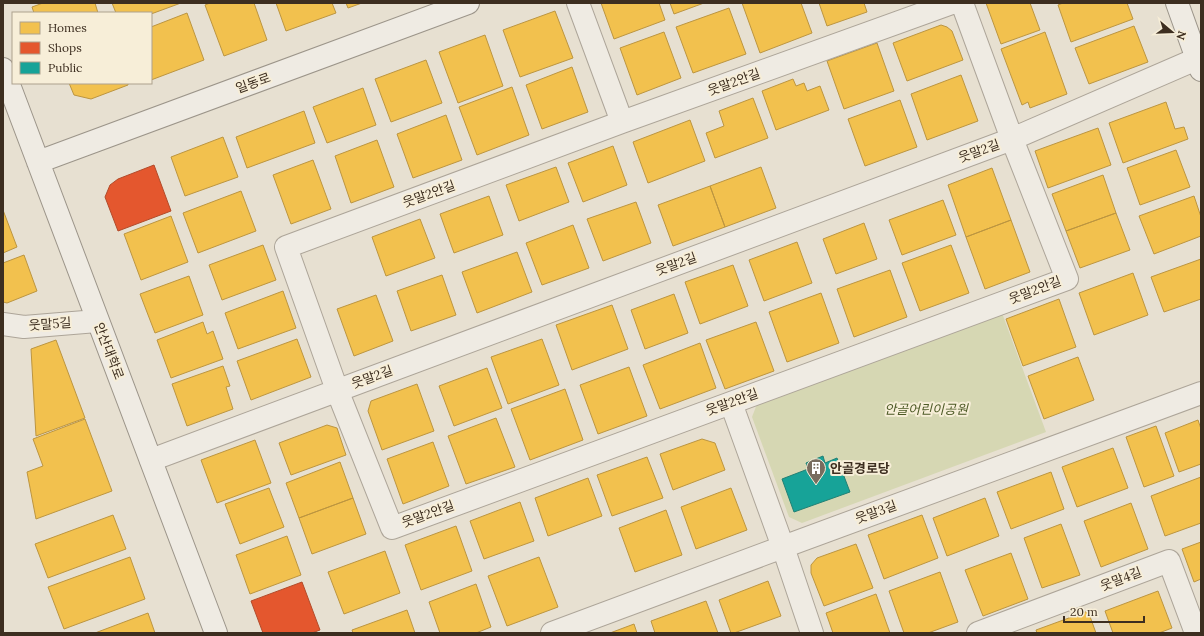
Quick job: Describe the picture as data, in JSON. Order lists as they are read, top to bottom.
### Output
{
  "streets": {
    "street": [
      "웃말2안길",
      "일동로",
      "웃말2길",
      "웃말5길",
      "안산대학로",
      "웃말3길",
      "웃말4길"
    ]
  },
  "crossings": [
    ["웃말2안길", "웃말2길"],
    ["일동로", "안산대학로"],
    ["웃말2길", "안산대학로"],
    ["웃말5길", "안산대학로"]
  ],
  "parks": ["안골어린이공원"],
  "places": {
    "building": ["안골경로당"]
  },
  "legend": ["Homes", "Shops", "Public"],
  "scale_bar": "20 m",
  "north": "right"
}
